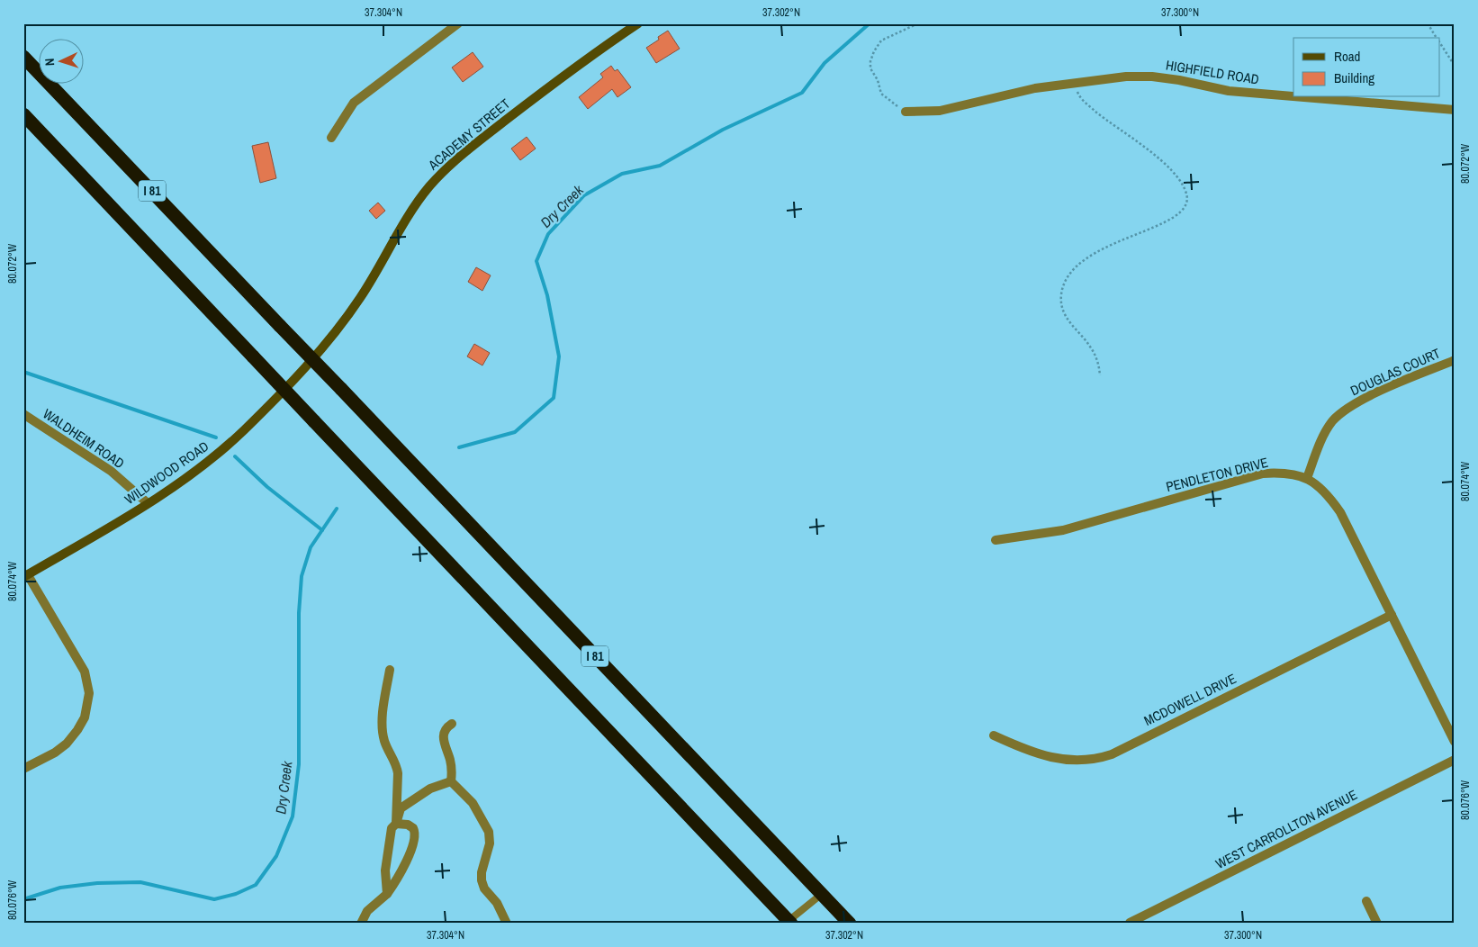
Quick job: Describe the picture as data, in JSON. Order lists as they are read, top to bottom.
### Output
{
  "streets": {
    "highway": ["I 81"],
    "street": [
      "HIGHFIELD ROAD",
      "ACADEMY STREET",
      "DOUGLAS COURT",
      "WALDHEIM ROAD",
      "WILDWOOD ROAD",
      "PENDLETON DRIVE",
      "MCDOWELL DRIVE",
      "WEST CARROLLTON AVENUE"
    ]
  },
  "crossings": [
    ["ACADEMY STREET", "WILDWOOD ROAD"],
    ["DOUGLAS COURT", "PENDLETON DRIVE"],
    ["WALDHEIM ROAD", "WILDWOOD ROAD"],
    ["PENDLETON DRIVE", "MCDOWELL DRIVE"]
  ],
  "water": ["Dry Creek"],
  "legend": ["Road", "Building"],
  "north": "left",
  "coordinates": [
    "37.304°N",
    "37.302°N",
    "37.300°N",
    "80.072°W",
    "80.074°W",
    "80.076°W"
  ]
}
